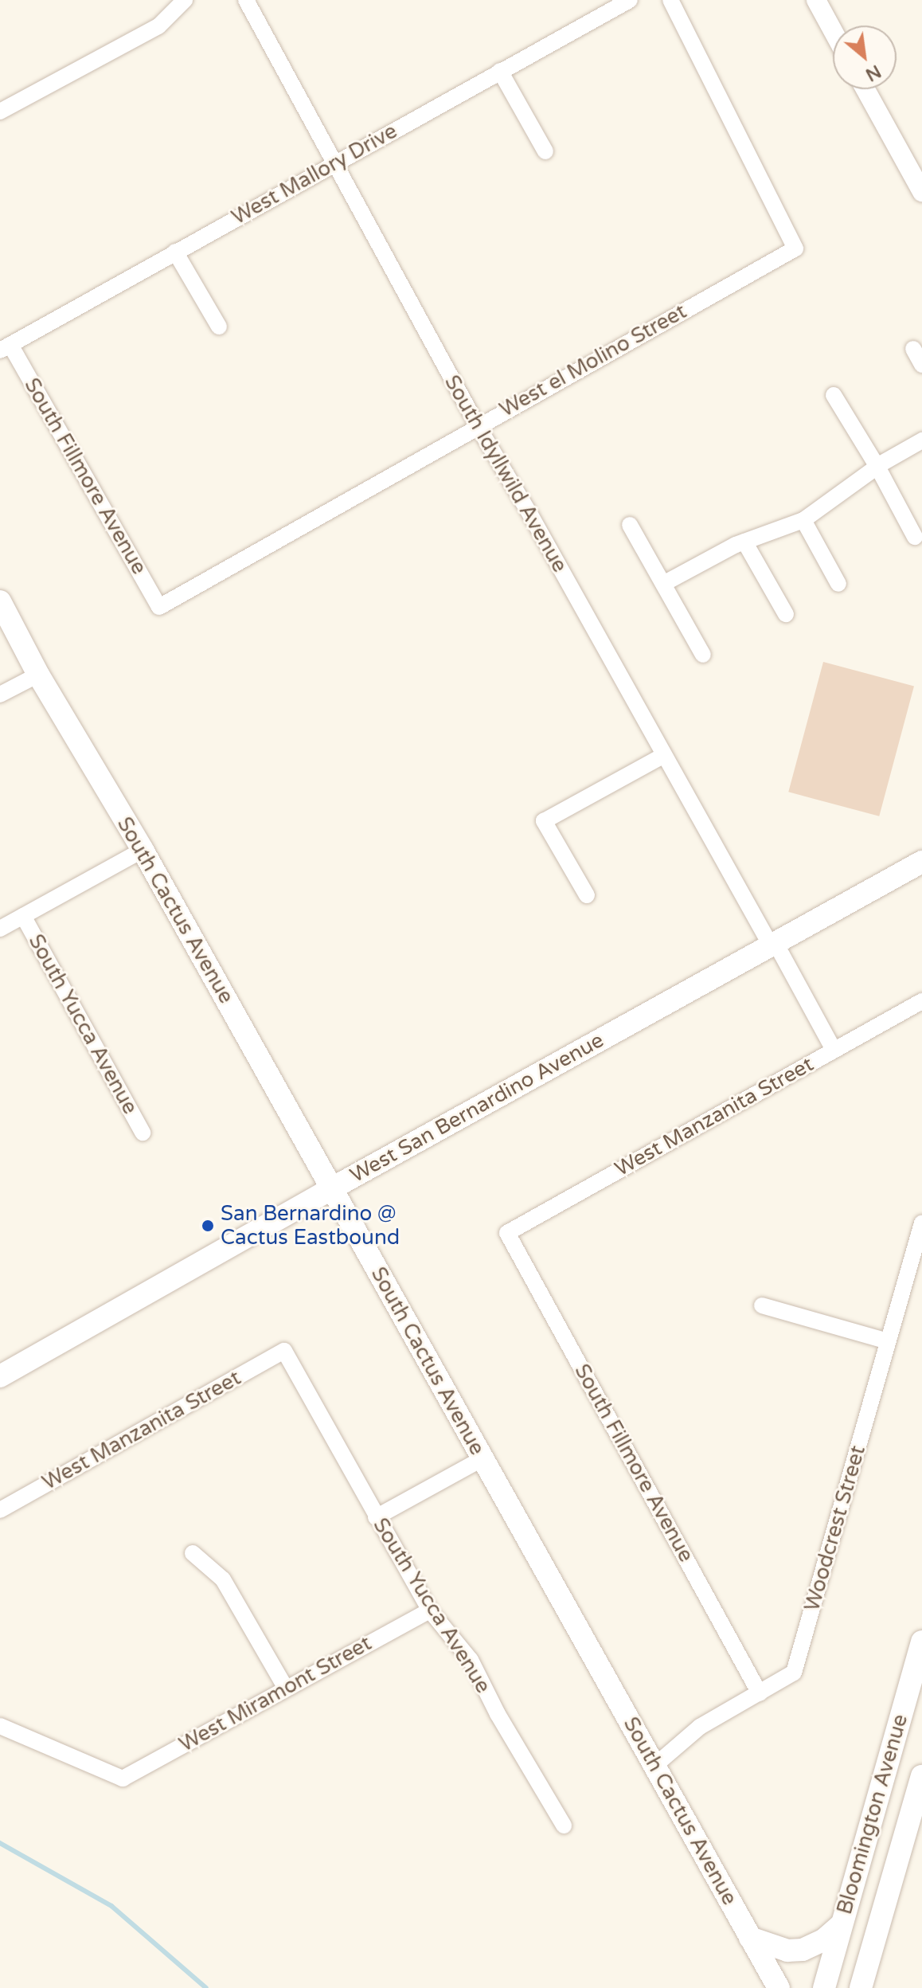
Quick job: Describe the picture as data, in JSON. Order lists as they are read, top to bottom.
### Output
{
  "streets": {
    "main road": ["South Cactus Avenue", "West San Bernardino Avenue", "Bloomington Avenue"],
    "street": [
      "West Mallory Drive",
      "West el Molino Street",
      "South Idyllwild Avenue",
      "South Fillmore Avenue",
      "South Yucca Avenue",
      "West Manzanita Street",
      "Woodcrest Street",
      "West Miramont Street"
    ]
  },
  "crossings": [
    ["West Mallory Drive", "South Idyllwild Avenue"],
    ["West Mallory Drive", "South Fillmore Avenue"],
    ["West el Molino Street", "South Idyllwild Avenue"],
    ["West el Molino Street", "South Fillmore Avenue"],
    ["South Idyllwild Avenue", "West San Bernardino Avenue"],
    ["South Idyllwild Avenue", "West Manzanita Street"],
    ["South Fillmore Avenue", "West Manzanita Street"],
    ["South Fillmore Avenue", "Woodcrest Street"],
    ["South Cactus Avenue", "West San Bernardino Avenue"],
    ["South Cactus Avenue", "Woodcrest Street"],
    ["South Yucca Avenue", "West Manzanita Street"],
    ["South Yucca Avenue", "West Miramont Street"]
  ],
  "places": ["San Bernardino @ Cactus Eastbound"],
  "north": "bottom right"
}
